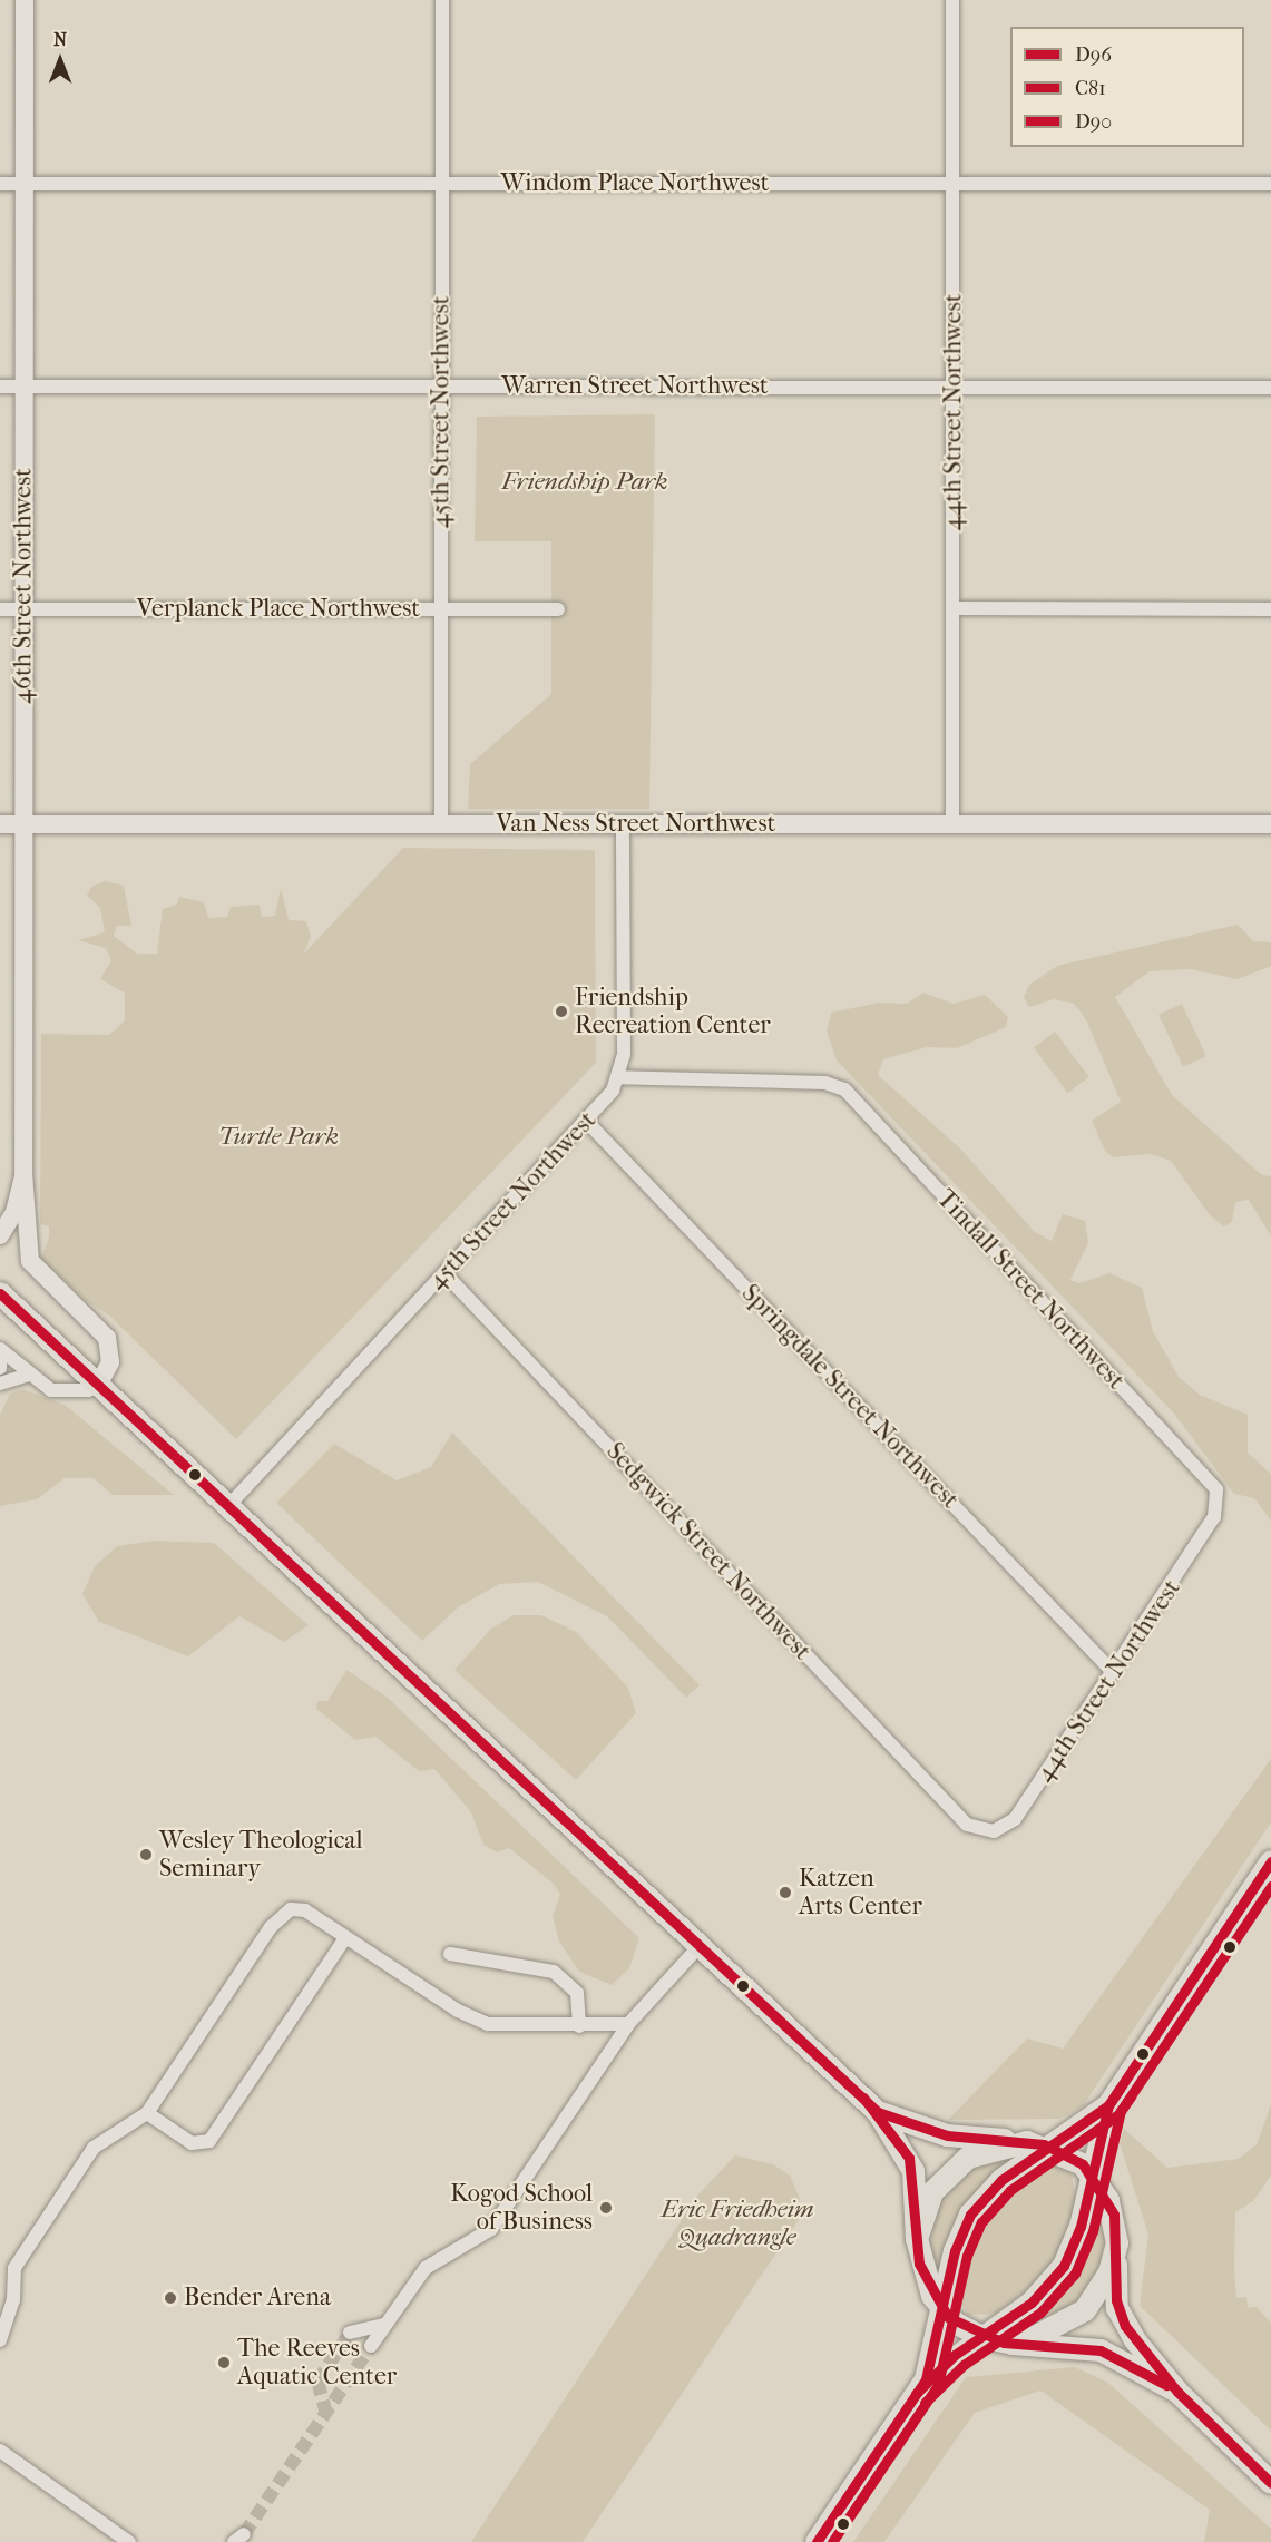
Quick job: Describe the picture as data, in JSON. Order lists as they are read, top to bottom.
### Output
{
  "streets": {
    "street": [
      "Windom Place Northwest",
      "Warren Street Northwest",
      "45th Street Northwest",
      "44th Street Northwest",
      "46th Street Northwest",
      "Verplanck Place Northwest",
      "Van Ness Street Northwest",
      "Tindall Street Northwest",
      "Springdale Street Northwest",
      "Sedgwick Street Northwest"
    ]
  },
  "crossings": [
    ["Windom Place Northwest", "45th Street Northwest"],
    ["Windom Place Northwest", "44th Street Northwest"],
    ["Windom Place Northwest", "46th Street Northwest"],
    ["Warren Street Northwest", "45th Street Northwest"],
    ["Warren Street Northwest", "44th Street Northwest"],
    ["Warren Street Northwest", "46th Street Northwest"],
    ["45th Street Northwest", "Verplanck Place Northwest"],
    ["45th Street Northwest", "Van Ness Street Northwest"],
    ["45th Street Northwest", "Tindall Street Northwest"],
    ["45th Street Northwest", "Springdale Street Northwest"],
    ["45th Street Northwest", "Sedgwick Street Northwest"],
    ["44th Street Northwest", "Van Ness Street Northwest"],
    ["44th Street Northwest", "Tindall Street Northwest"],
    ["44th Street Northwest", "Springdale Street Northwest"],
    ["44th Street Northwest", "Sedgwick Street Northwest"],
    ["46th Street Northwest", "Verplanck Place Northwest"],
    ["46th Street Northwest", "Van Ness Street Northwest"]
  ],
  "parks": ["Friendship Park", "Turtle Park", "Eric Friedheim Quadrangle"],
  "places": [
    "Friendship Recreation Center",
    "Wesley Theological Seminary",
    "Katzen Arts Center",
    "Kogod School of Business",
    "Bender Arena",
    "The Reeves Aquatic Center"
  ],
  "lines": ["transit line D96", "transit line C81", "transit line D90"],
  "legend": ["D96", "C81", "D90"],
  "north": "top"
}
